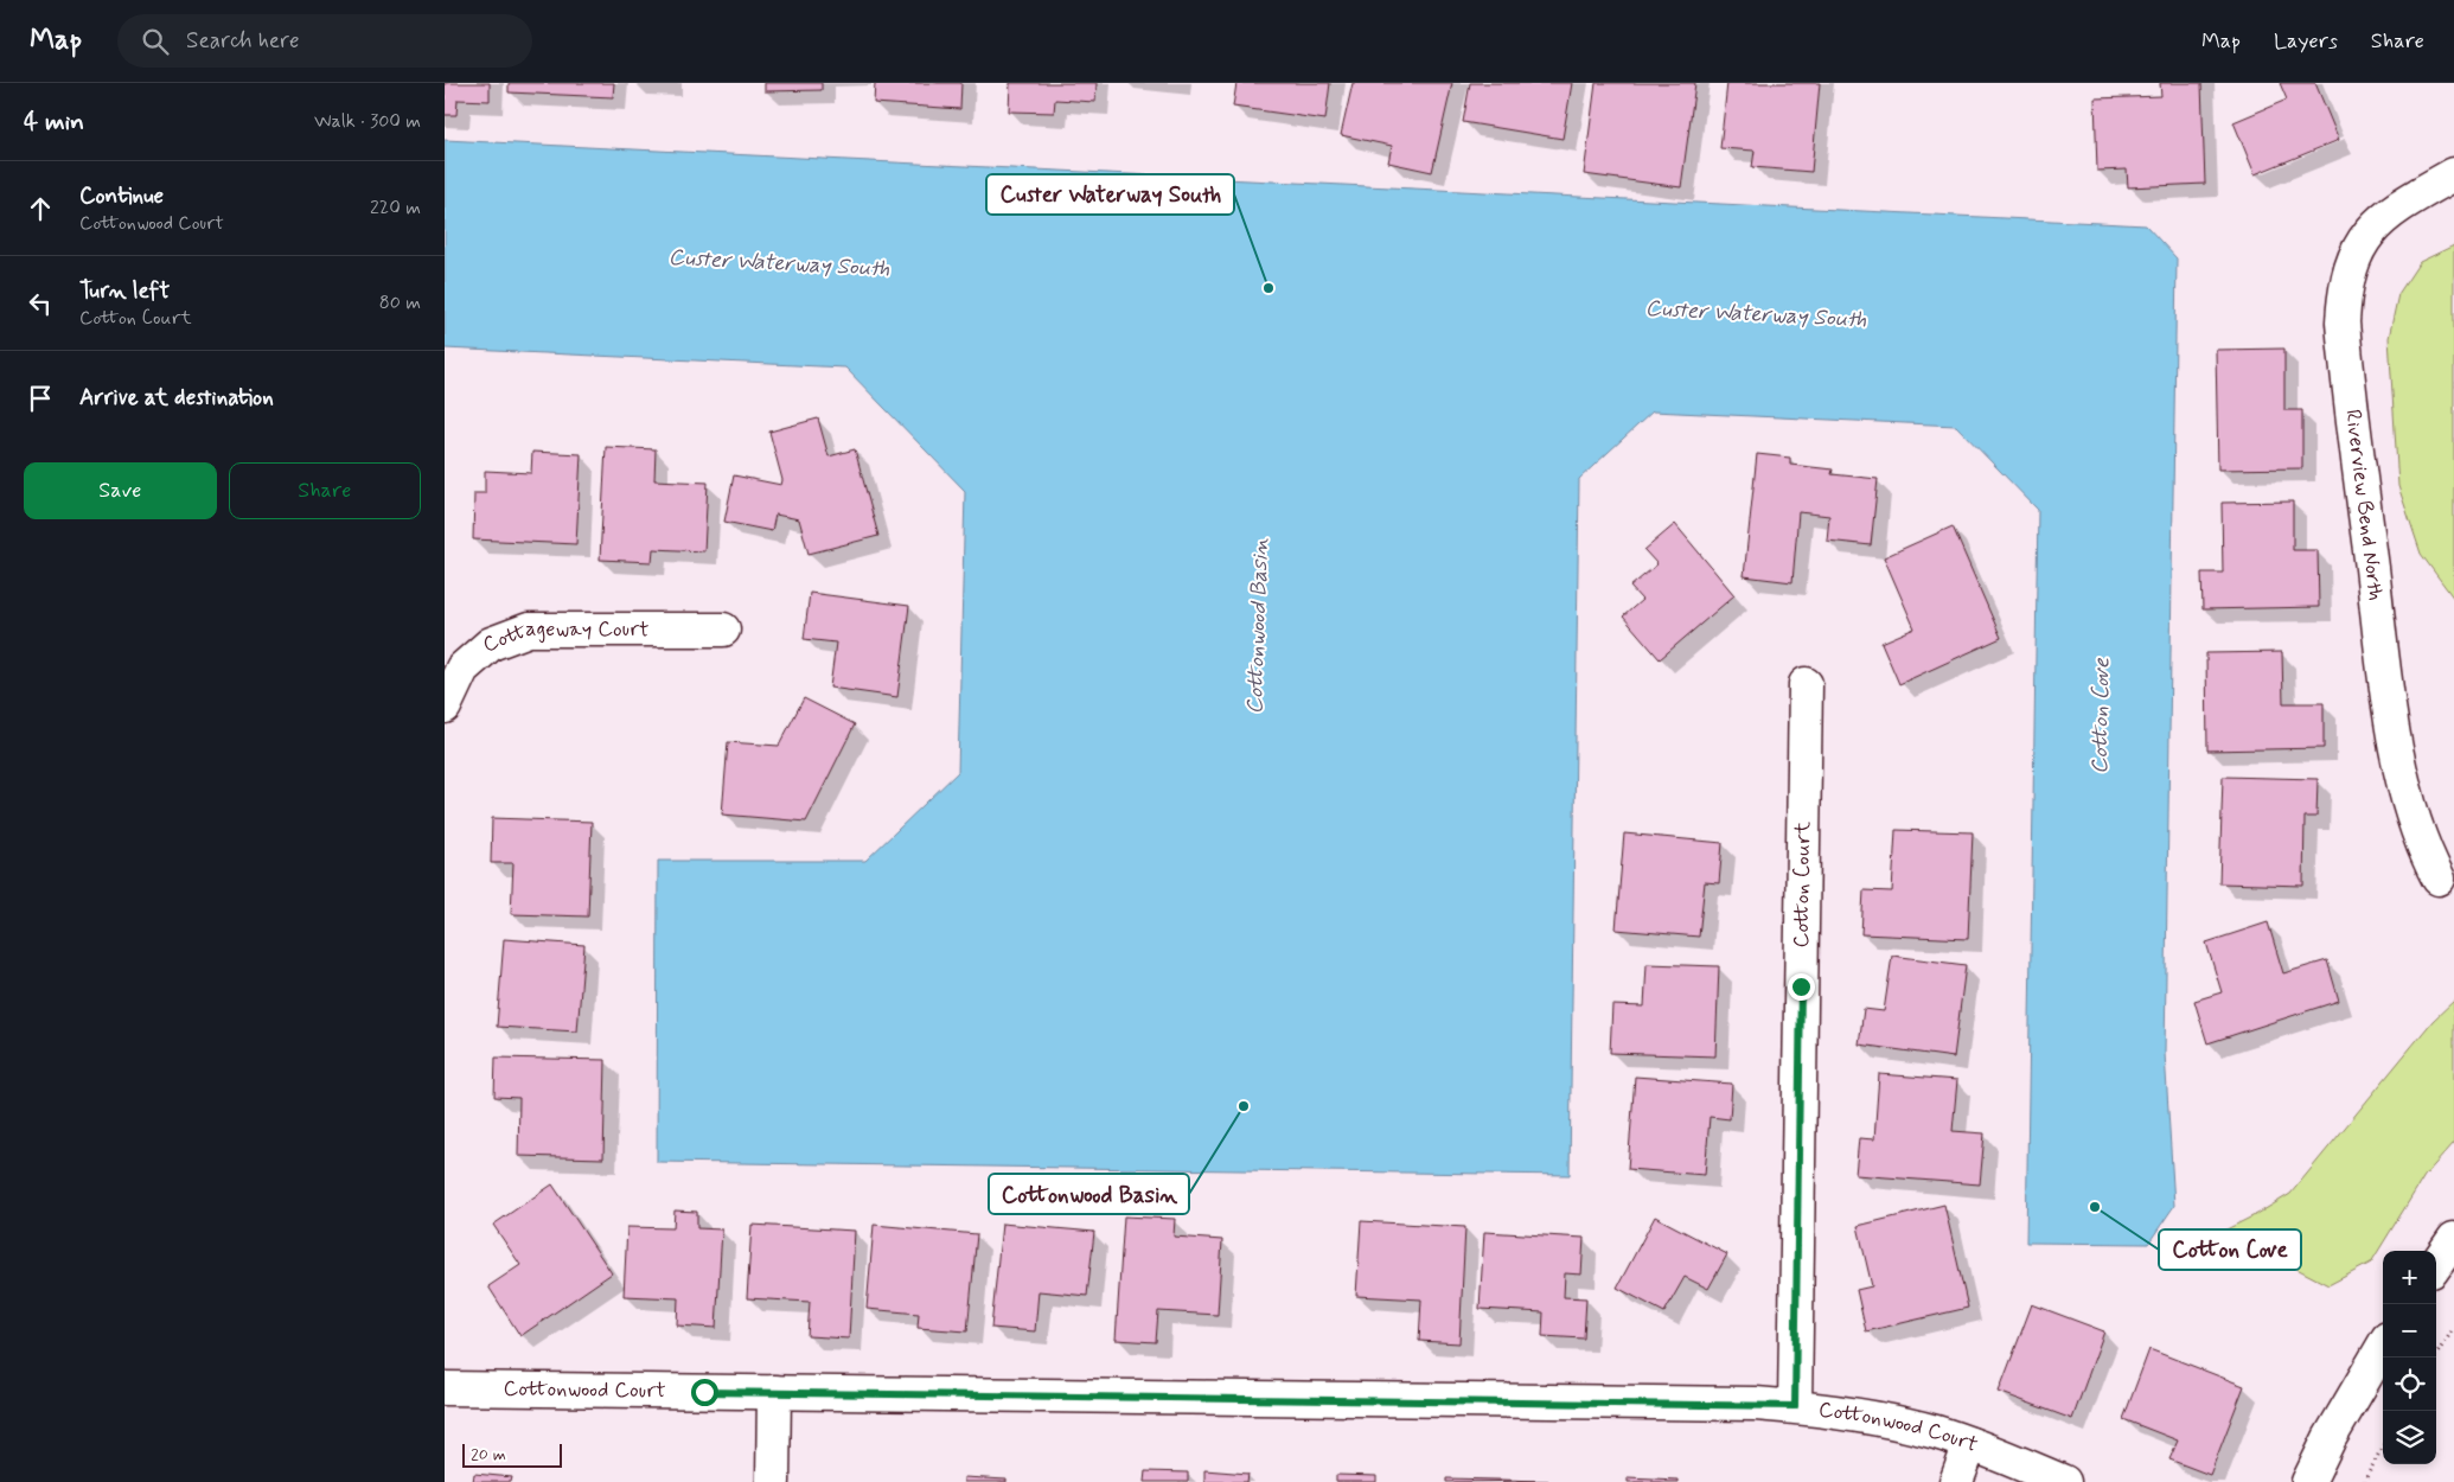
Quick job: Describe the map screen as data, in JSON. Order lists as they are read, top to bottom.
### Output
{
  "streets": {
    "street": [
      "Riverview Bend North",
      "Cottageway Court",
      "Cotton Court",
      "Cottonwood Court"
    ]
  },
  "crossings": [
    ["Cotton Court", "Cottonwood Court"]
  ],
  "water": ["Custer Waterway South", "Cottonwood Basin", "Cotton Cove"],
  "places": ["Custer Waterway South", "Cottonwood Basin", "Cotton Cove"],
  "scale_bar": "20 m",
  "page": {
    "header": "Map",
    "search": "Search here",
    "nav": ["Map", "Layers", "Share"],
    "heading": ["4 min", "Walk · 300 m"],
    "list": [
      ["Continue", "Cottonwood Court", "220 m"],
      ["Turn left", "Cotton Court", "80 m"],
      "Arrive at destination"
    ],
    "buttons": ["Save", "Share"],
    "map_buttons": ["+", "−"],
    "scale": "20 m"
  }
}
